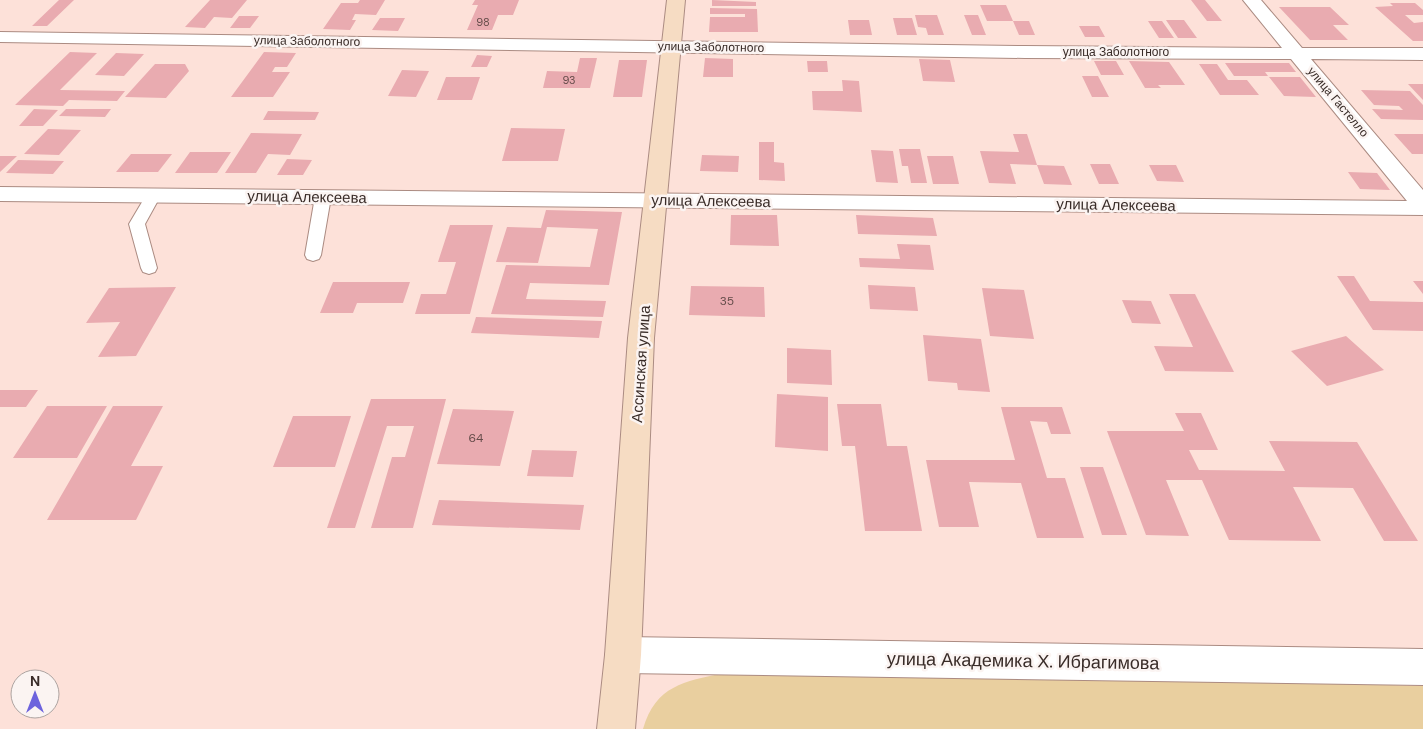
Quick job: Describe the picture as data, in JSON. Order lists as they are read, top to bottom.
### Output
{
  "streets": {
    "street": [
      "улица Заболотного",
      "улица Гастелло",
      "улица Алексеева",
      "Ассинская улица",
      "улица Академика Х. Ибрагимова"
    ]
  },
  "crossings": [
    ["улица Заболотного", "улица Гастелло"],
    ["улица Заболотного", "Ассинская улица"],
    ["улица Гастелло", "улица Алексеева"],
    ["улица Алексеева", "Ассинская улица"],
    ["Ассинская улица", "улица Академика Х. Ибрагимова"]
  ],
  "house_numbers": [
    "98",
    "93",
    "35",
    "64"
  ],
  "north": "top"
}
